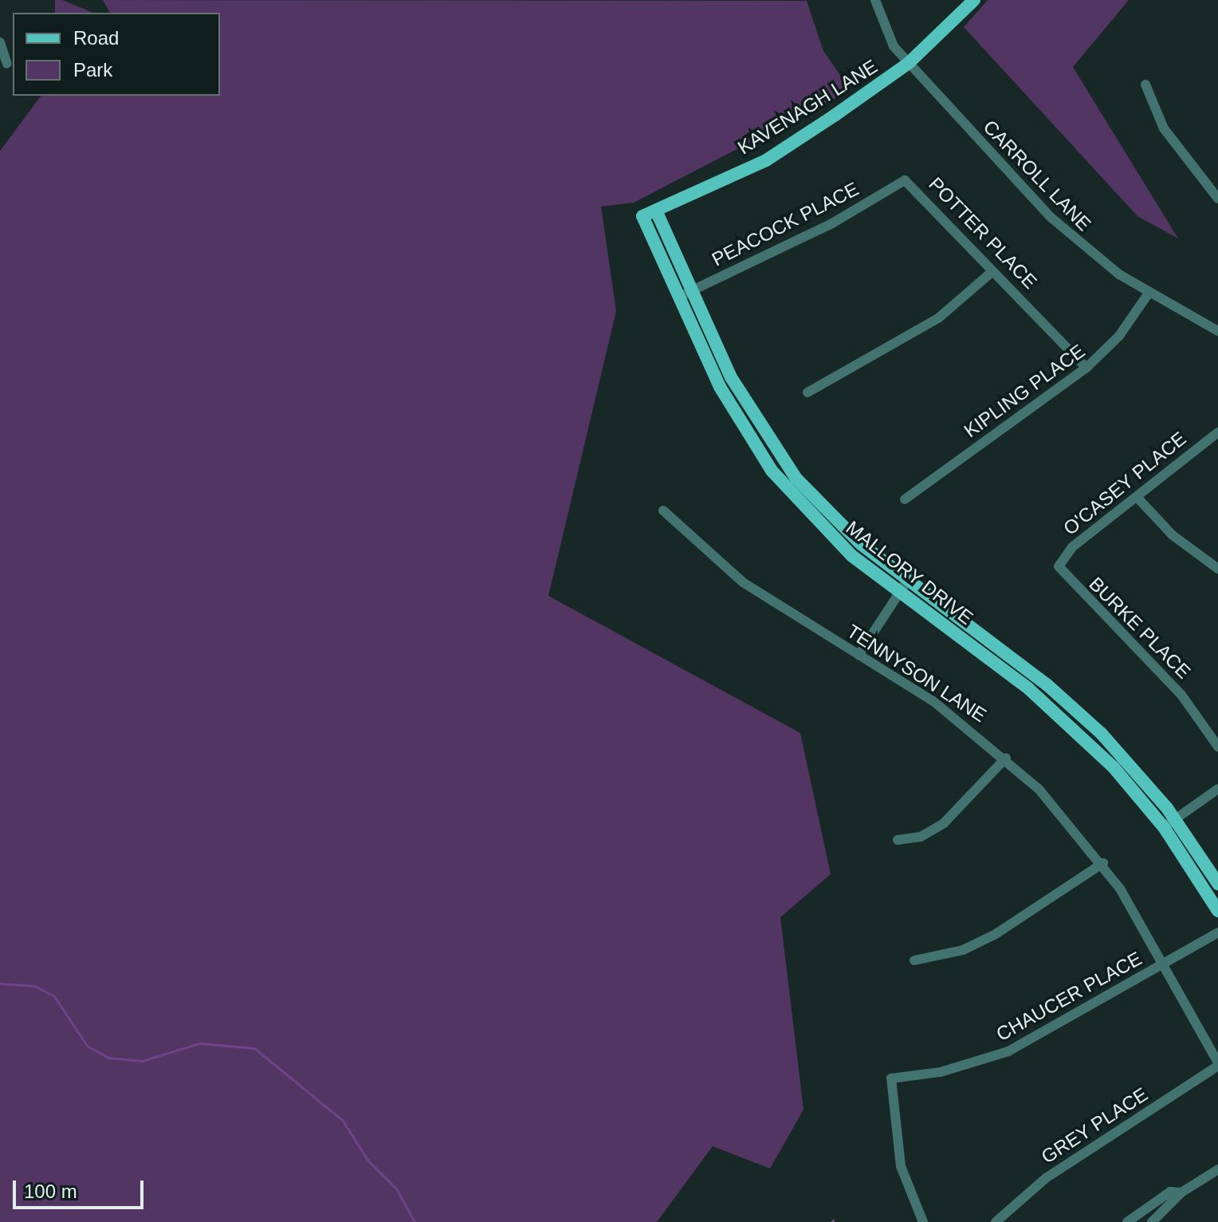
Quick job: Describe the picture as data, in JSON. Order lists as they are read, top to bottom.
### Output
{
  "streets": {
    "main road": ["KAVENAGH LANE", "MALLORY DRIVE"],
    "street": [
      "CARROLL LANE",
      "PEACOCK PLACE",
      "POTTER PLACE",
      "KIPLING PLACE",
      "O'CASEY PLACE",
      "BURKE PLACE",
      "TENNYSON LANE",
      "CHAUCER PLACE",
      "GREY PLACE"
    ]
  },
  "crossings": [
    ["KAVENAGH LANE", "CARROLL LANE"],
    ["KAVENAGH LANE", "MALLORY DRIVE"],
    ["CARROLL LANE", "KIPLING PLACE"],
    ["PEACOCK PLACE", "POTTER PLACE"],
    ["PEACOCK PLACE", "MALLORY DRIVE"],
    ["POTTER PLACE", "KIPLING PLACE"],
    ["O'CASEY PLACE", "BURKE PLACE"],
    ["TENNYSON LANE", "CHAUCER PLACE"],
    ["TENNYSON LANE", "GREY PLACE"]
  ],
  "legend": ["Road", "Park"],
  "scale_bar": "100 m"
}
